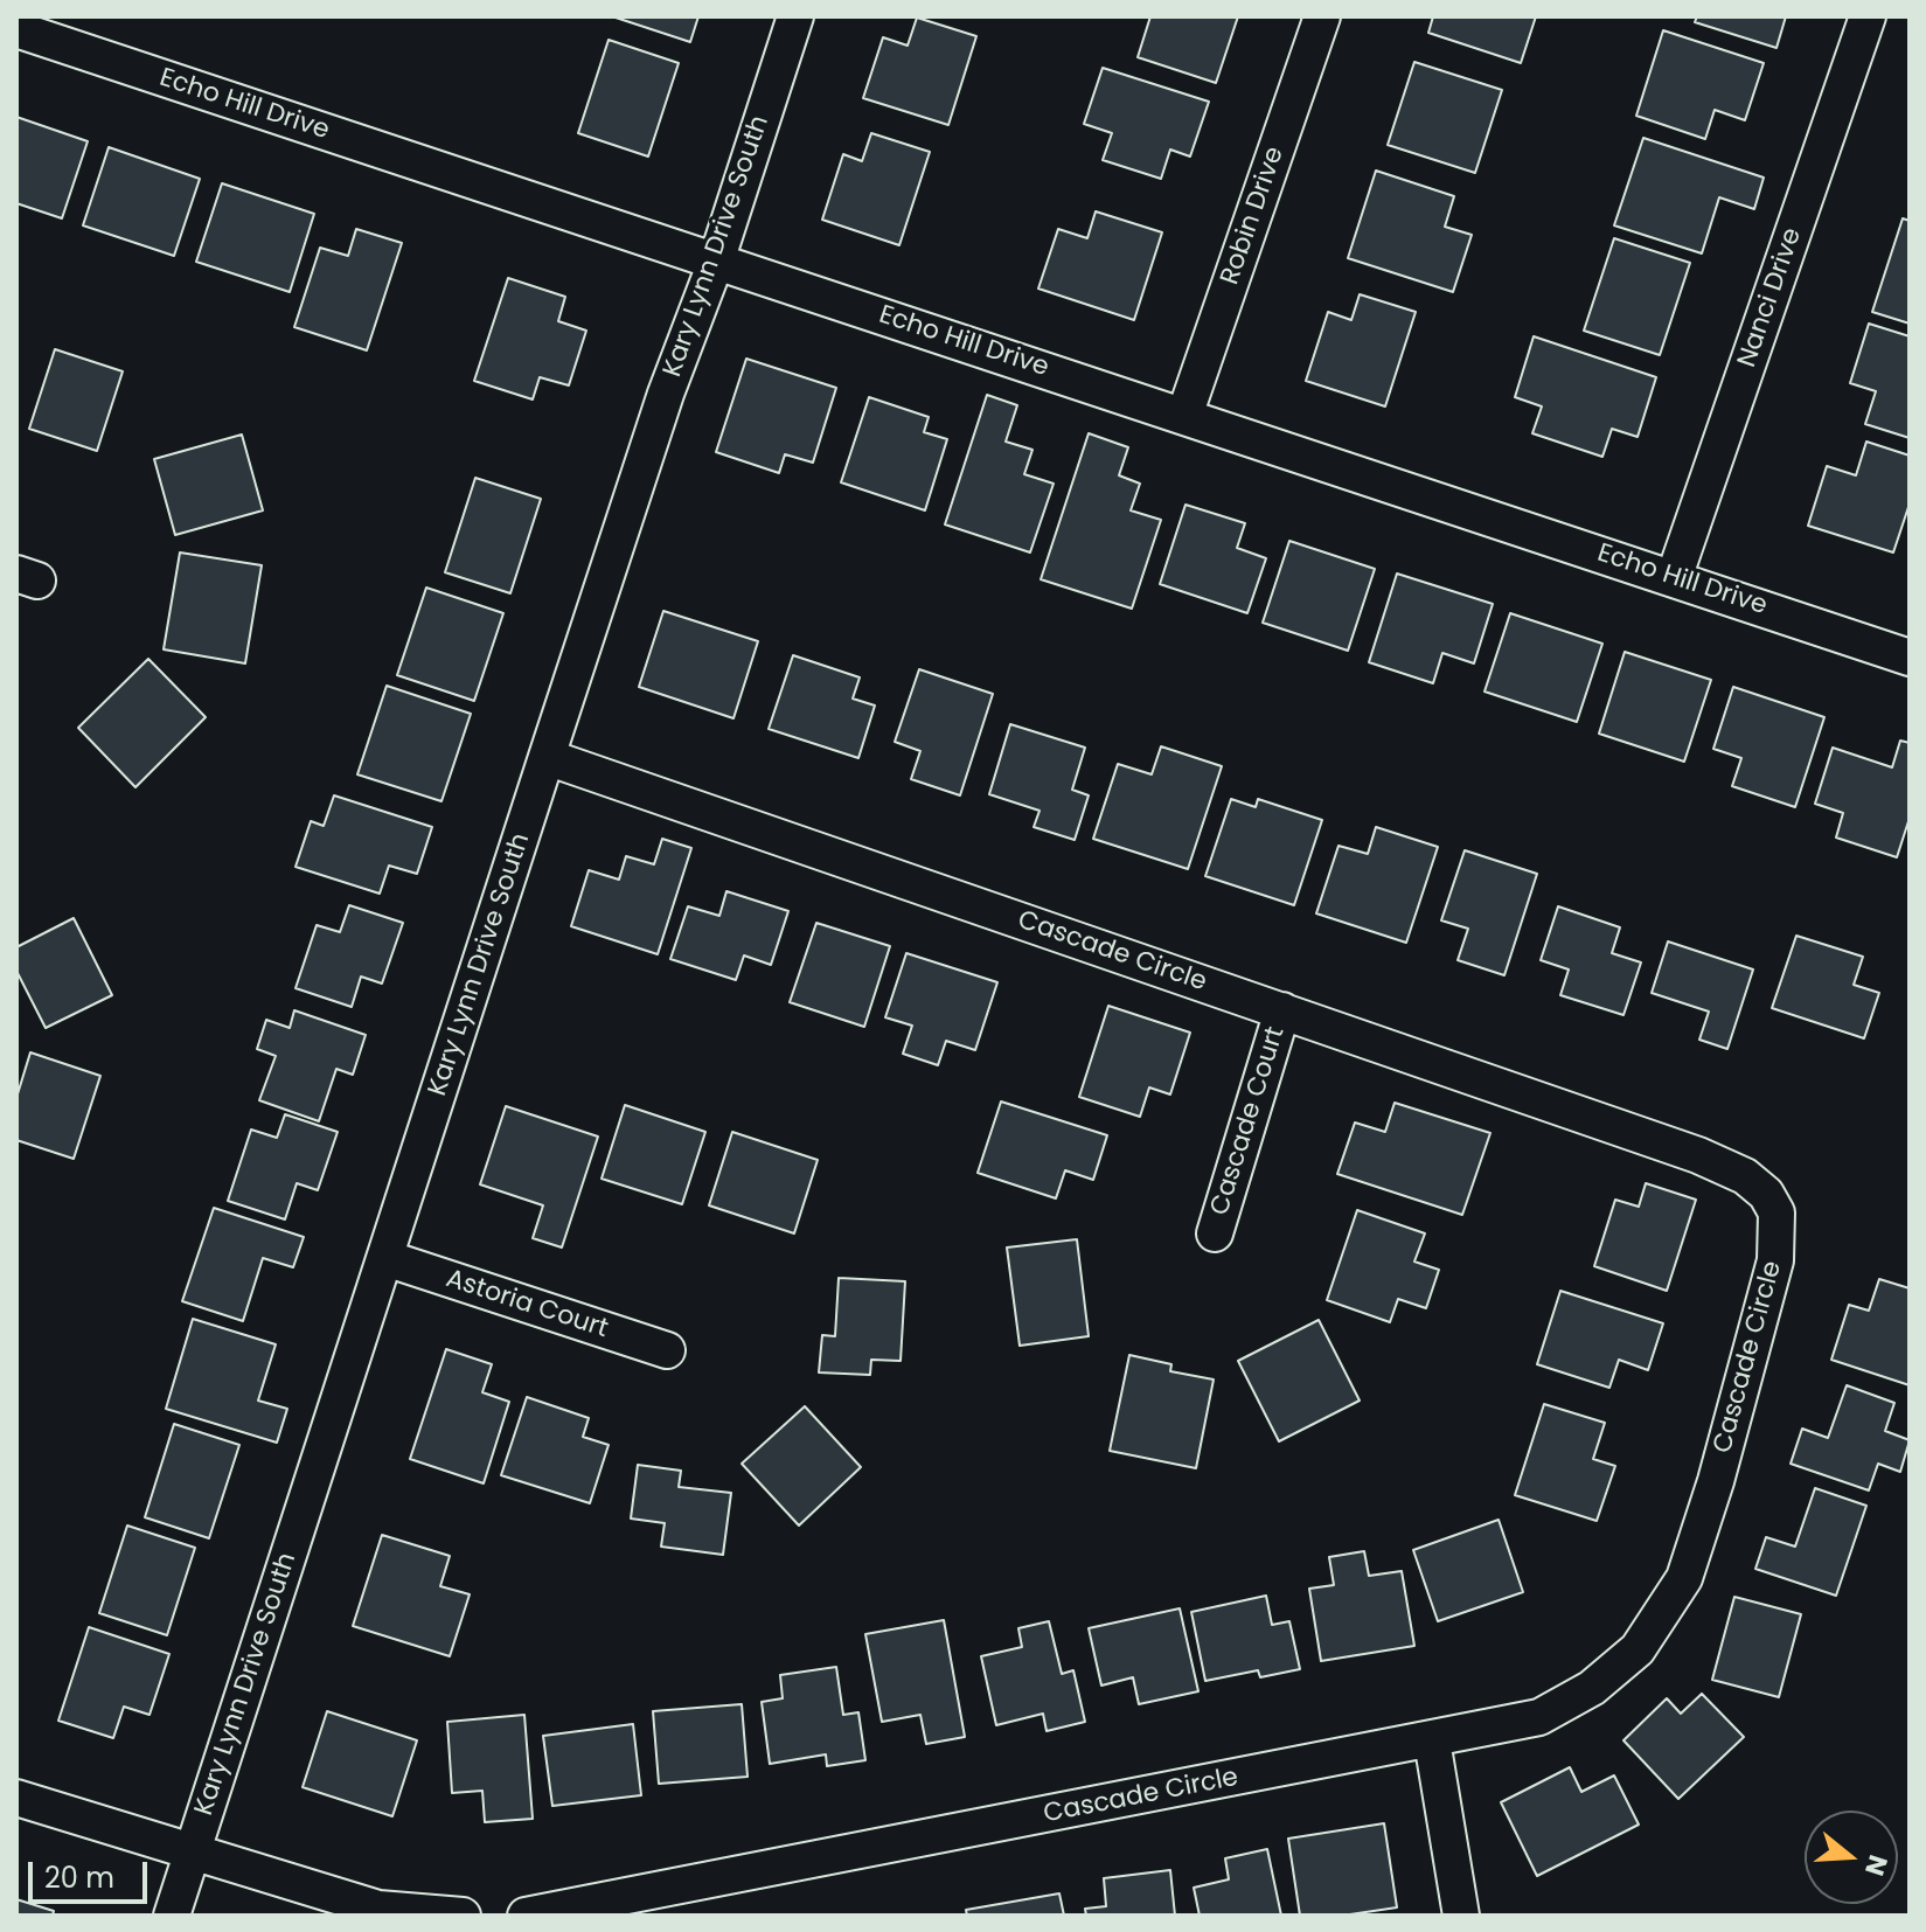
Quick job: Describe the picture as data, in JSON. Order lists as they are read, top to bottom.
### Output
{
  "streets": {
    "street": [
      "Echo Hill Drive",
      "Robin Drive",
      "Kary Lynn Drive South",
      "Nanci Drive",
      "Cascade Circle",
      "Cascade Court",
      "Astoria Court"
    ]
  },
  "crossings": [
    ["Echo Hill Drive", "Robin Drive"],
    ["Echo Hill Drive", "Kary Lynn Drive South"],
    ["Echo Hill Drive", "Nanci Drive"],
    ["Kary Lynn Drive South", "Cascade Circle"],
    ["Kary Lynn Drive South", "Astoria Court"],
    ["Cascade Circle", "Cascade Court"]
  ],
  "scale_bar": "20 m",
  "north": "right"
}
